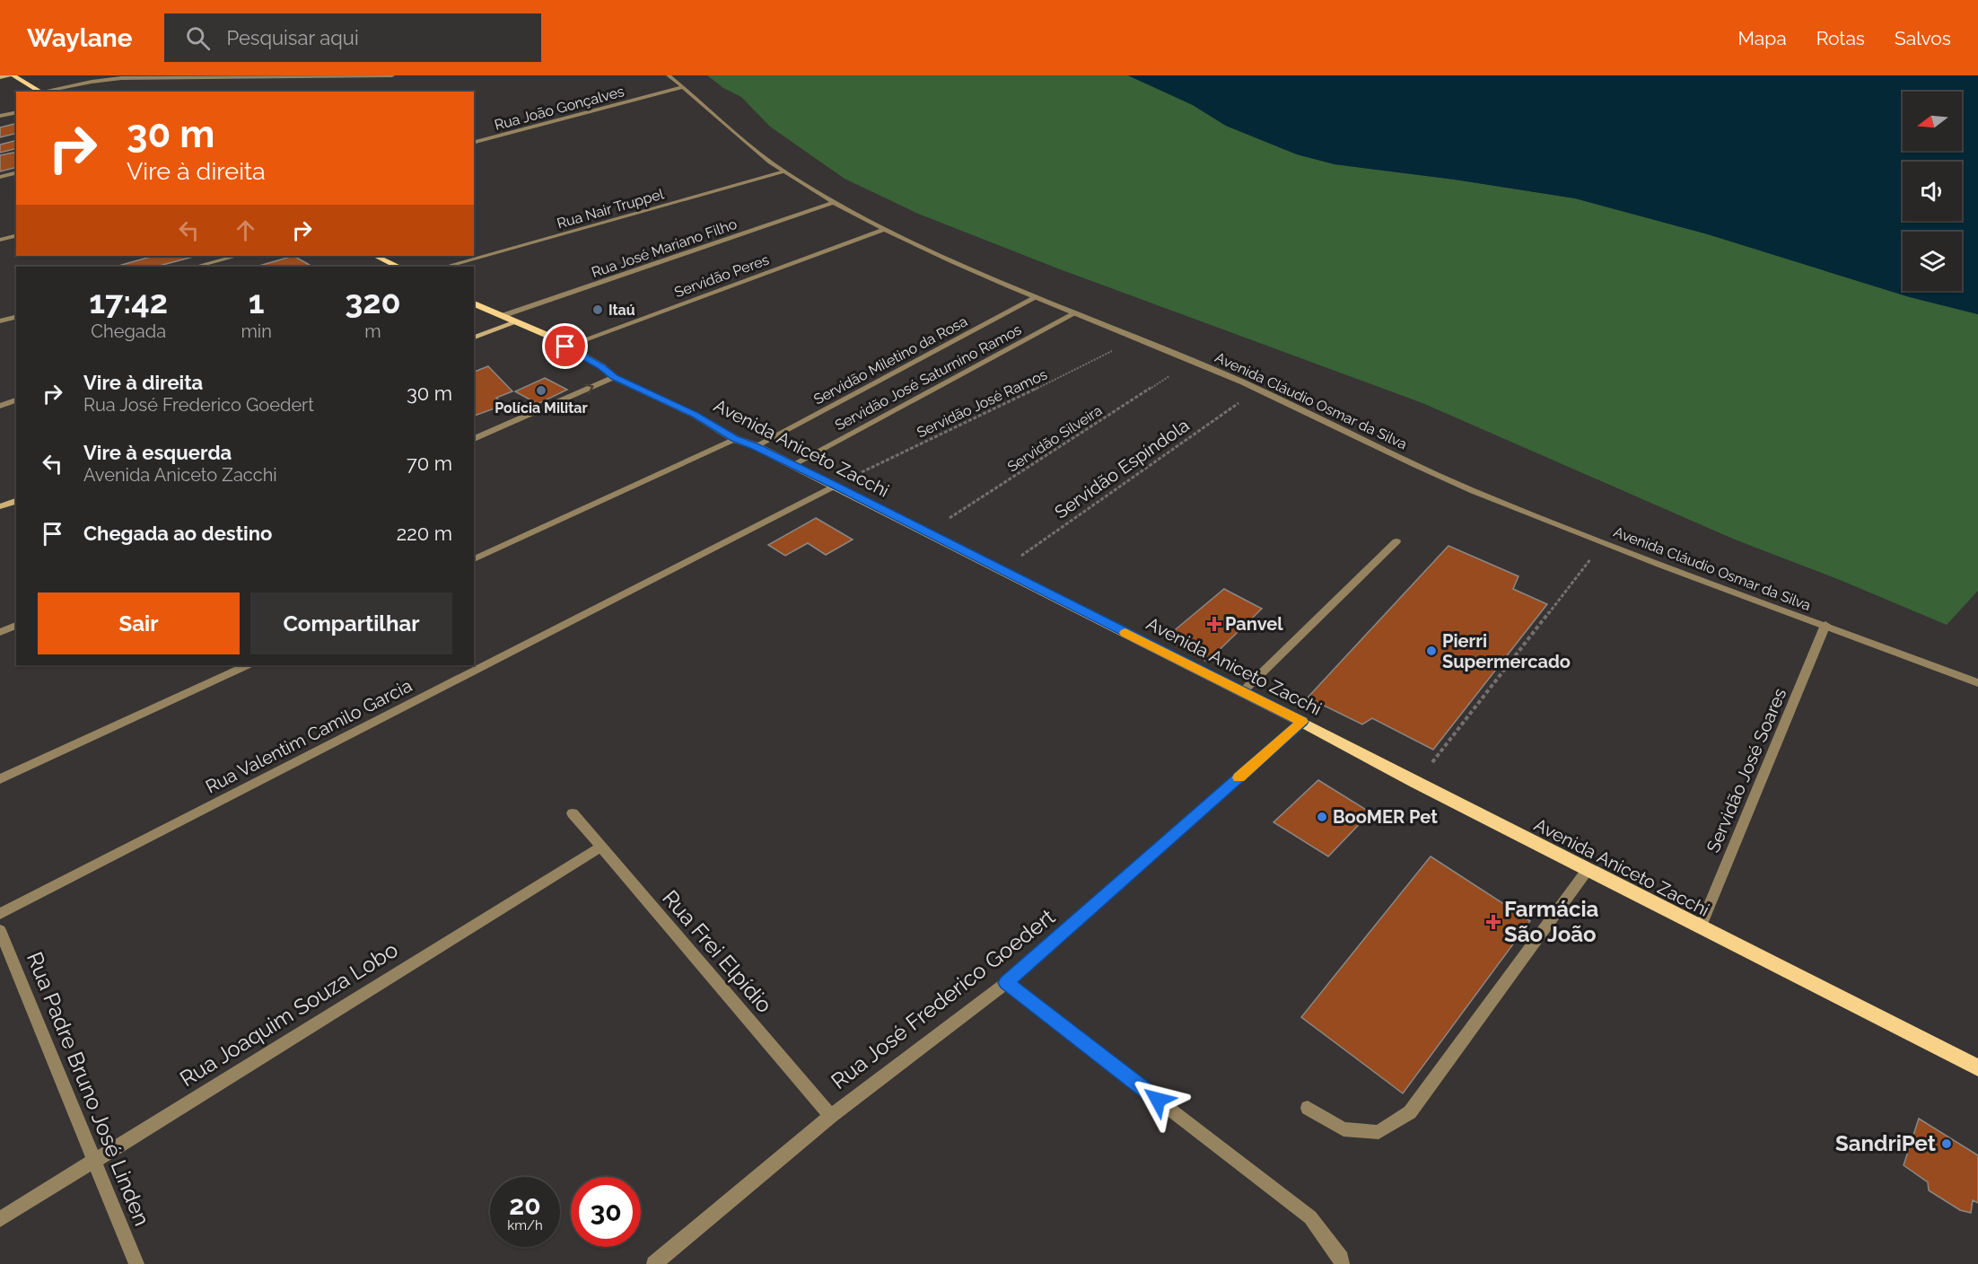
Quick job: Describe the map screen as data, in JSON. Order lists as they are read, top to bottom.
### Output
{
  "streets": {
    "main road": ["Avenida Aniceto Zacchi"],
    "street": [
      "Rua João Gonçalves",
      "Rua Nair Truppel",
      "Rua José Mariano Filho",
      "Servidão Peres",
      "Servidão Miletino da Rosa",
      "Servidão José Saturnino Ramos",
      "Avenida Cláudio Osmar da Silva",
      "Rua Valentim Camilo Garcia",
      "Servidão José Soares",
      "Rua Frei Elpídio",
      "Rua José Frederico Goedert",
      "Rua Joaquim Souza Lobo",
      "Rua Padre Bruno José Linden"
    ],
    "path": ["Servidão José Ramos", "Servidão Silveira", "Servidão Espíndola"]
  },
  "crossings": [
    ["Rua João Gonçalves", "Avenida Cláudio Osmar da Silva"],
    ["Rua Nair Truppel", "Avenida Cláudio Osmar da Silva"],
    ["Rua José Mariano Filho", "Avenida Cláudio Osmar da Silva"],
    ["Rua José Mariano Filho", "Avenida Aniceto Zacchi"],
    ["Servidão Peres", "Avenida Cláudio Osmar da Silva"],
    ["Servidão Peres", "Avenida Aniceto Zacchi"],
    ["Servidão Miletino da Rosa", "Avenida Cláudio Osmar da Silva"],
    ["Servidão Miletino da Rosa", "Avenida Aniceto Zacchi"],
    ["Servidão José Saturnino Ramos", "Avenida Cláudio Osmar da Silva"],
    ["Servidão José Saturnino Ramos", "Avenida Aniceto Zacchi"],
    ["Avenida Cláudio Osmar da Silva", "Servidão José Ramos"],
    ["Avenida Cláudio Osmar da Silva", "Servidão Silveira"],
    ["Avenida Cláudio Osmar da Silva", "Servidão Espíndola"],
    ["Avenida Cláudio Osmar da Silva", "Servidão José Soares"],
    ["Servidão José Ramos", "Avenida Aniceto Zacchi"],
    ["Servidão José Ramos", "Rua Valentim Camilo Garcia"],
    ["Servidão Silveira", "Avenida Aniceto Zacchi"],
    ["Avenida Aniceto Zacchi", "Servidão Espíndola"],
    ["Avenida Aniceto Zacchi", "Rua Valentim Camilo Garcia"],
    ["Avenida Aniceto Zacchi", "Servidão José Soares"],
    ["Avenida Aniceto Zacchi", "Rua José Frederico Goedert"],
    ["Rua Frei Elpídio", "Rua José Frederico Goedert"],
    ["Rua Frei Elpídio", "Rua Joaquim Souza Lobo"],
    ["Rua Joaquim Souza Lobo", "Rua Padre Bruno José Linden"]
  ],
  "places": {
    "other": [
      "Itaú",
      "Polícia Militar",
      "Pierri Supermercado",
      "BooMER Pet",
      "SandriPet"
    ],
    "health": ["Panvel", "Farmácia São João"]
  },
  "north": "left",
  "page": {
    "header": "Waylane",
    "search": "Pesquisar aqui",
    "nav": ["Mapa", "Rotas", "Salvos"],
    "turn": ["30 m", "Vire à direita"],
    "eta": [
      "17:42",
      "Chegada",
      "1",
      "min",
      "320",
      "m"
    ],
    "list": [
      {
        "name": "Vire à direita",
        "note": "Rua José Frederico Goedert",
        "value": "30 m"
      },
      {
        "name": "Vire à esquerda",
        "note": "Avenida Aniceto Zacchi",
        "value": "70 m"
      },
      {
        "name": "Chegada ao destino",
        "value": "220 m"
      }
    ],
    "buttons": ["Sair", "Compartilhar"],
    "speed": "20 km/h",
    "limit": "30"
  }
}
